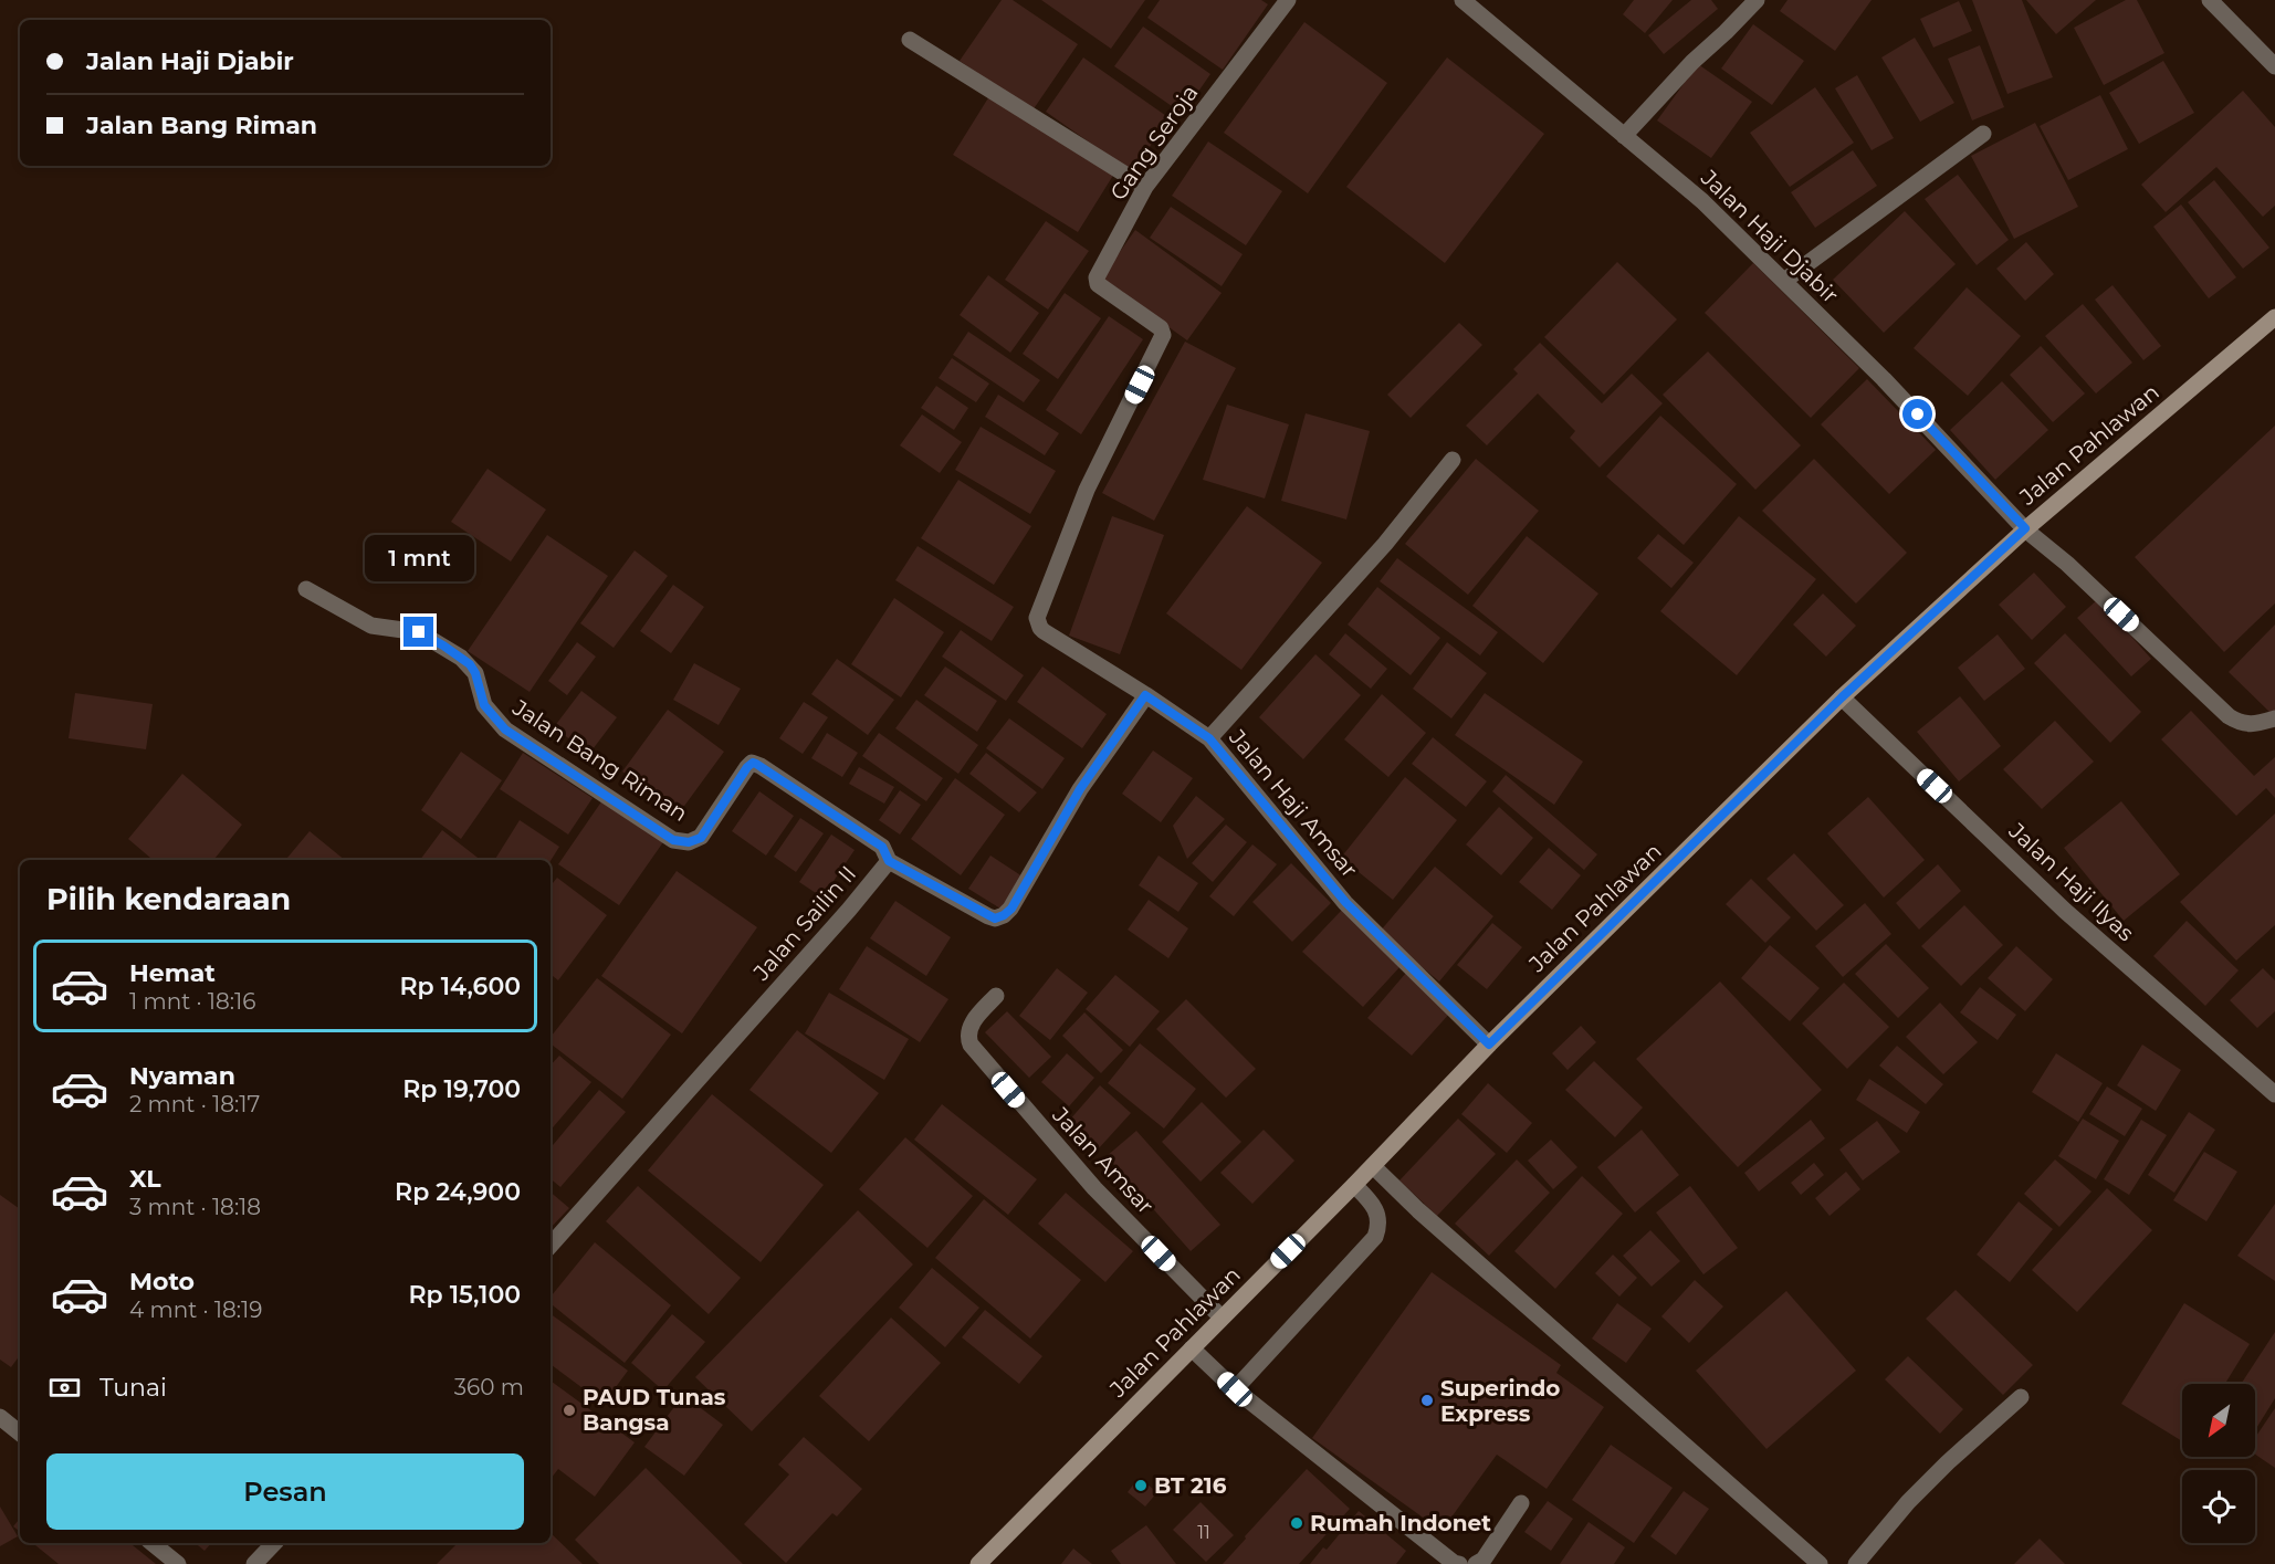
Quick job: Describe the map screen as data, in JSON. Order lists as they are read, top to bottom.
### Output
{
  "streets": {
    "main road": ["Jalan Pahlawan"],
    "street": [
      "Gang Seroja",
      "Jalan Haji Djabir",
      "Jalan Bang Riman",
      "Jalan Haji Amsar",
      "Jalan Haji Ilyas",
      "Jalan Sailin II",
      "Jalan Amsar"
    ]
  },
  "crossings": [
    ["Gang Seroja", "Jalan Haji Amsar"],
    ["Jalan Haji Djabir", "Jalan Pahlawan"],
    ["Jalan Pahlawan", "Jalan Haji Amsar"],
    ["Jalan Pahlawan", "Jalan Haji Ilyas"],
    ["Jalan Pahlawan", "Jalan Amsar"],
    ["Jalan Bang Riman", "Jalan Sailin II"],
    ["Jalan Haji Amsar", "Jalan Sailin II"]
  ],
  "places": [
    "Superindo Express",
    "PAUD Tunas Bangsa",
    "BT 216",
    "Rumah Indonet"
  ],
  "house_numbers": ["11"],
  "north": "bottom left",
  "page": {
    "banner": ["Jalan Haji Djabir", "Jalan Bang Riman"],
    "bubble": "1 mnt",
    "heading": "Pilih kendaraan",
    "list": [
      {
        "name": "Hemat",
        "note": "1 mnt · 18:16",
        "value": "Rp 14,600"
      },
      {
        "name": "Nyaman",
        "note": "2 mnt · 18:17",
        "value": "Rp 19,700"
      },
      {
        "name": "XL",
        "note": "3 mnt · 18:18",
        "value": "Rp 24,900"
      },
      {
        "name": "Moto",
        "note": "4 mnt · 18:19",
        "value": "Rp 15,100"
      }
    ],
    "pay": ["Tunai", "360 m"],
    "buttons": "Pesan"
  }
}
